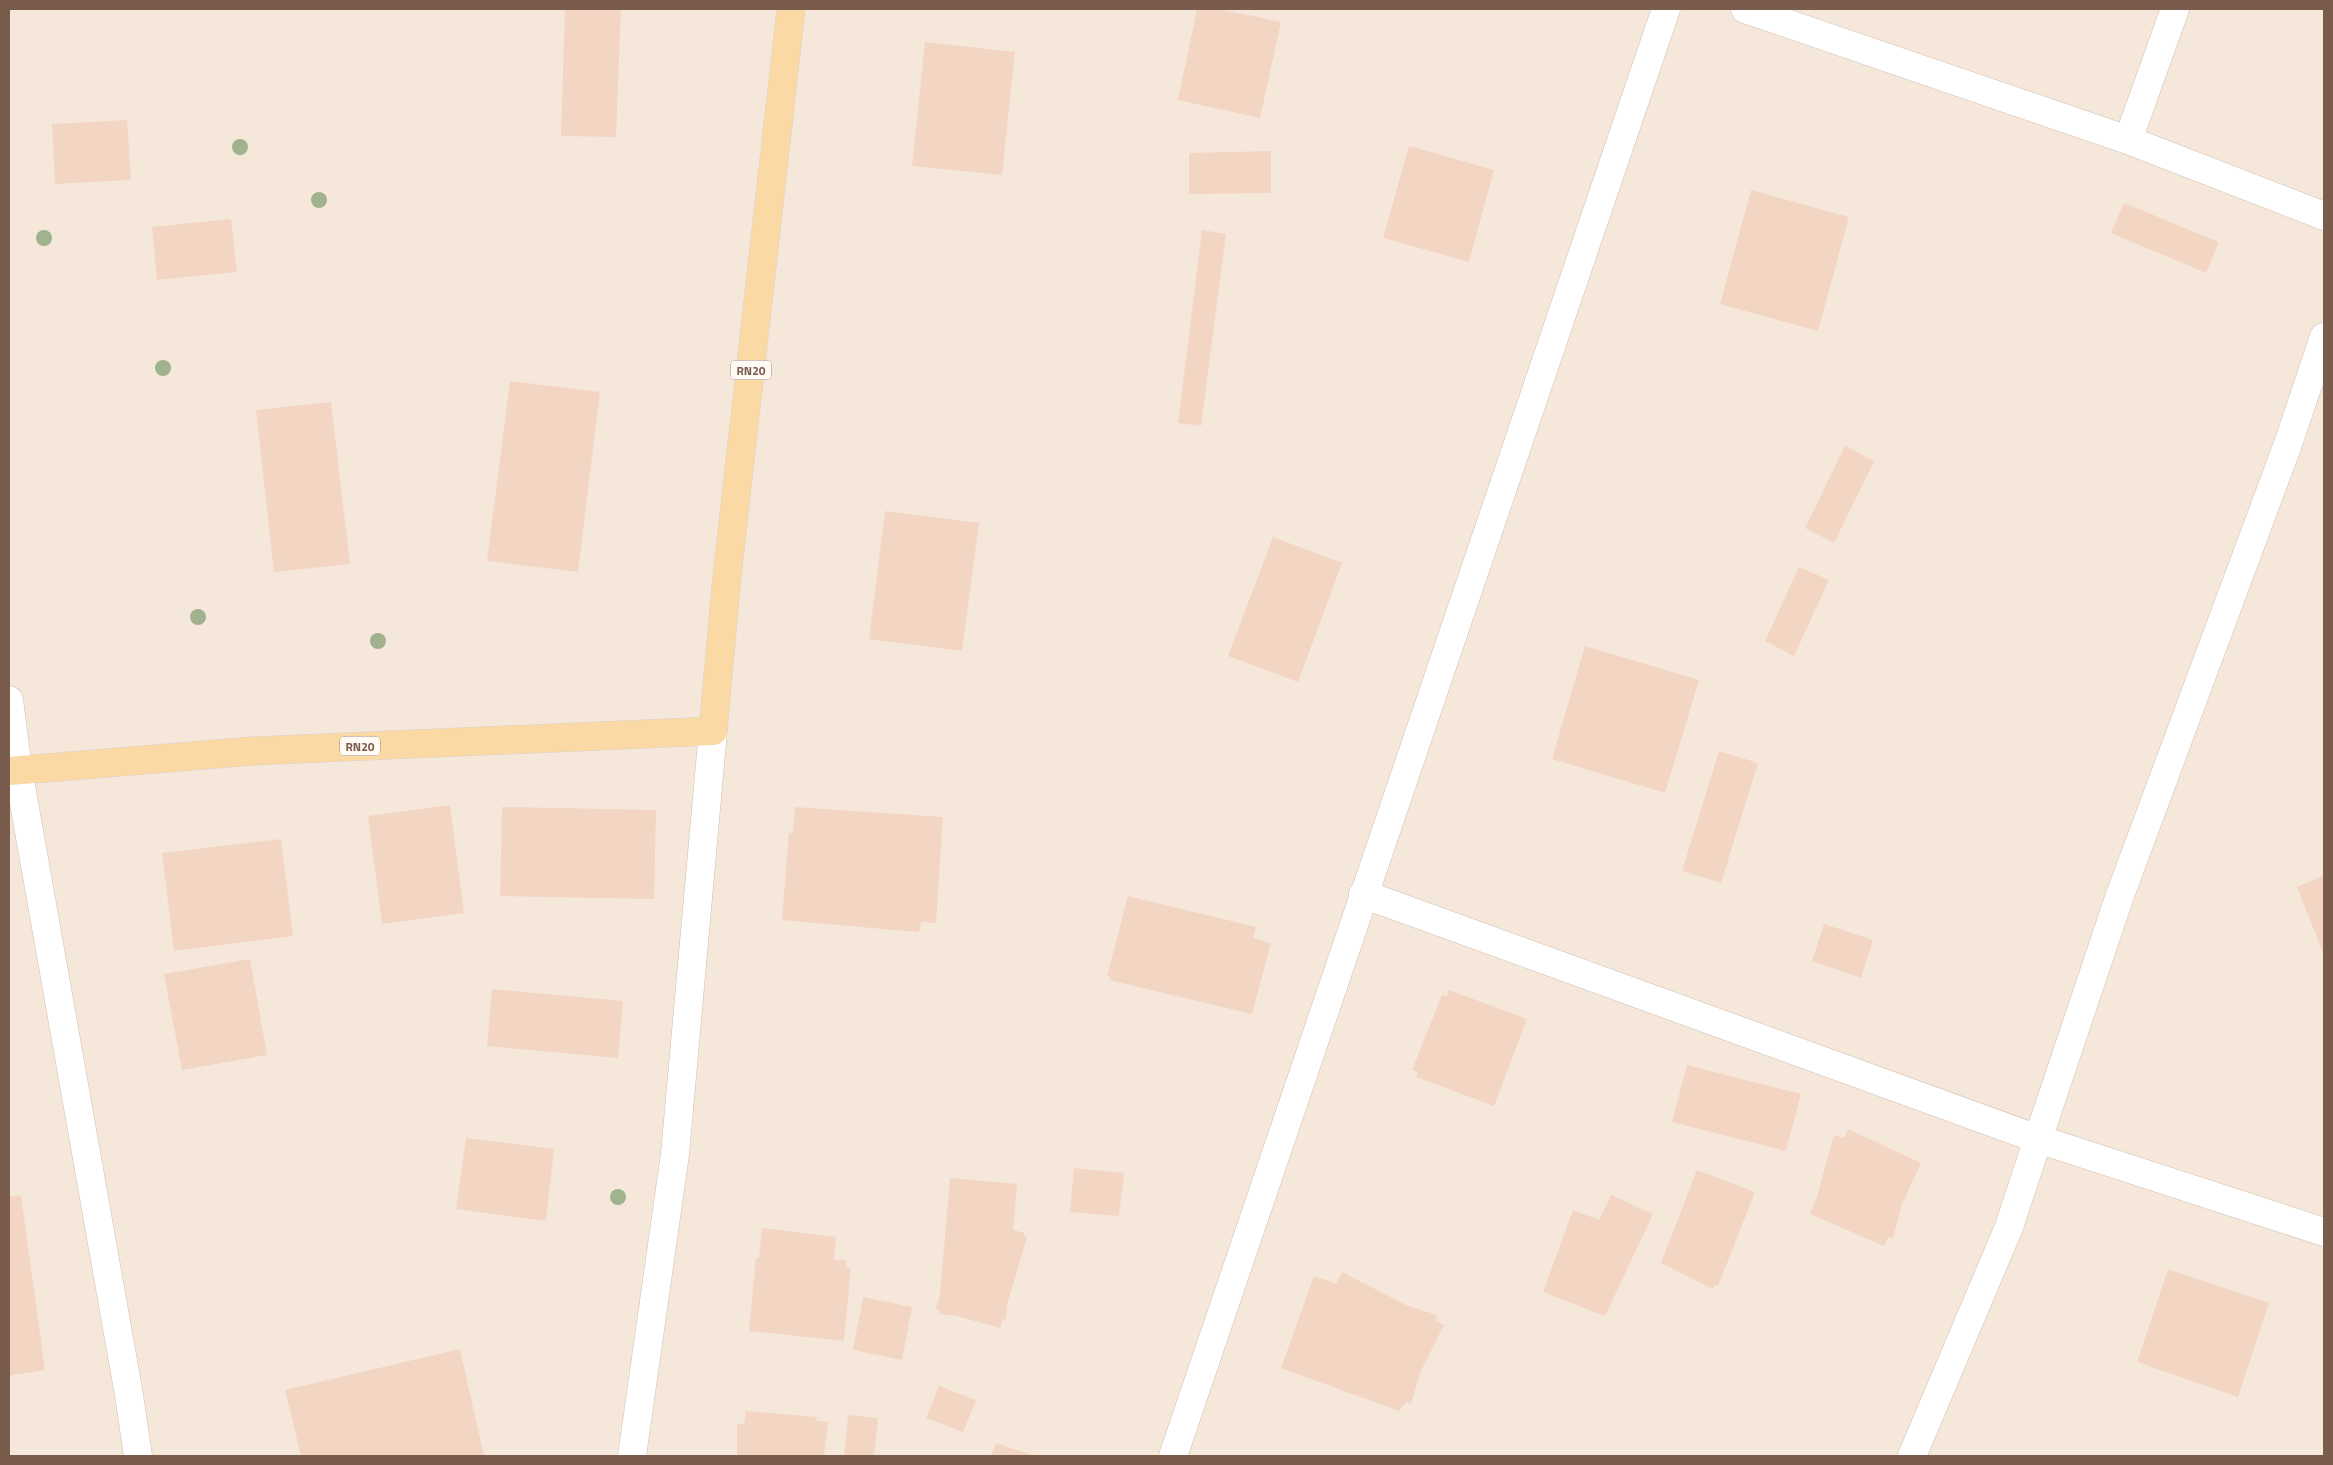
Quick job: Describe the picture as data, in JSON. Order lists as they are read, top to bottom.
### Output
{
  "streets": {
    "main road": ["RN20"]
  }
}
